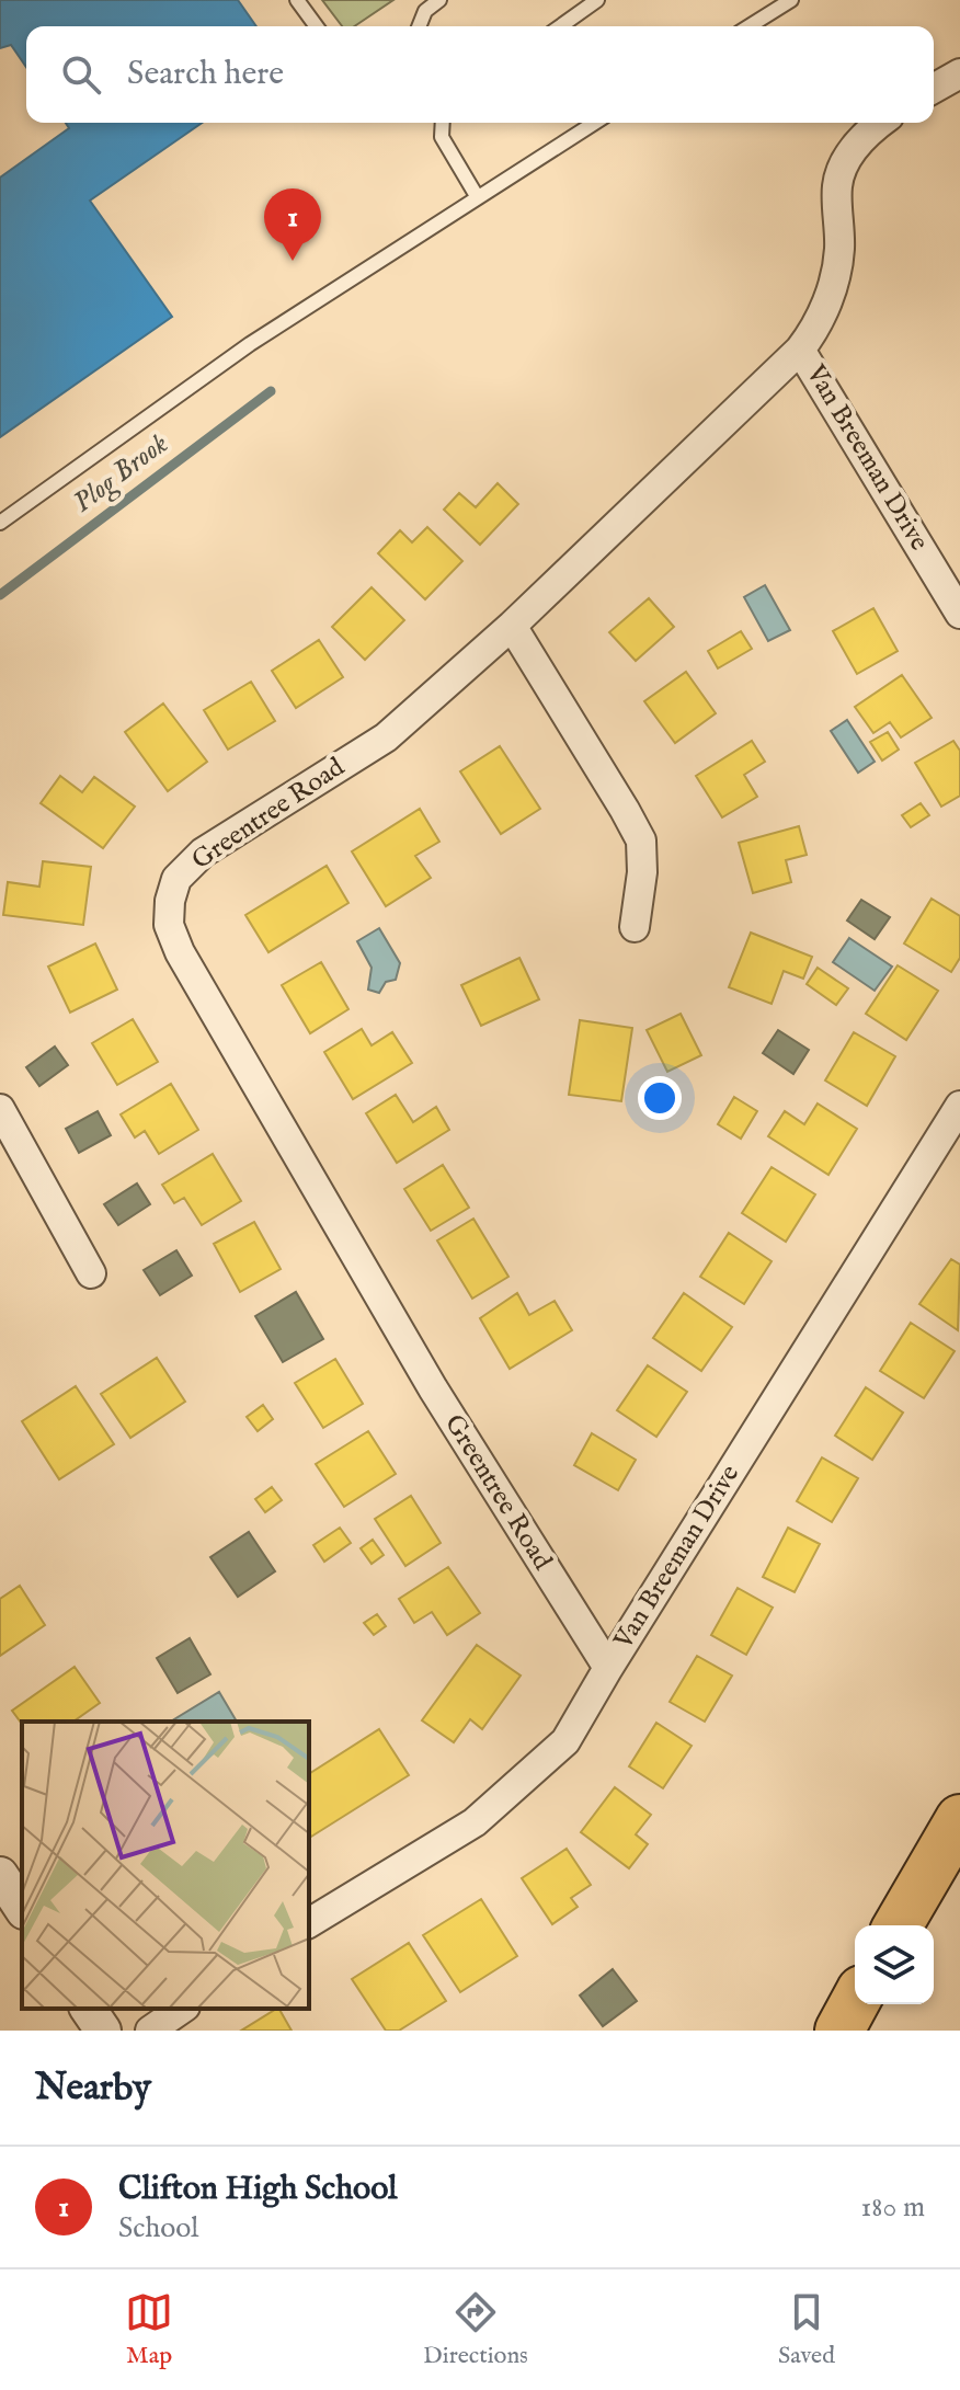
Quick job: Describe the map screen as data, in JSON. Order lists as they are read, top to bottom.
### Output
{
  "streets": {
    "street": ["Van Breeman Drive", "Greentree Road"]
  },
  "crossings": [
    ["Van Breeman Drive", "Greentree Road"]
  ],
  "water": ["Plog Brook"],
  "page": {
    "search": "Search here",
    "pins": "1",
    "heading": "Nearby",
    "list": [
      {
        "mark": "1",
        "name": "Clifton High School",
        "note": "School",
        "value": "180 m"
      }
    ],
    "nav": ["Map", "Directions", "Saved"]
  }
}
